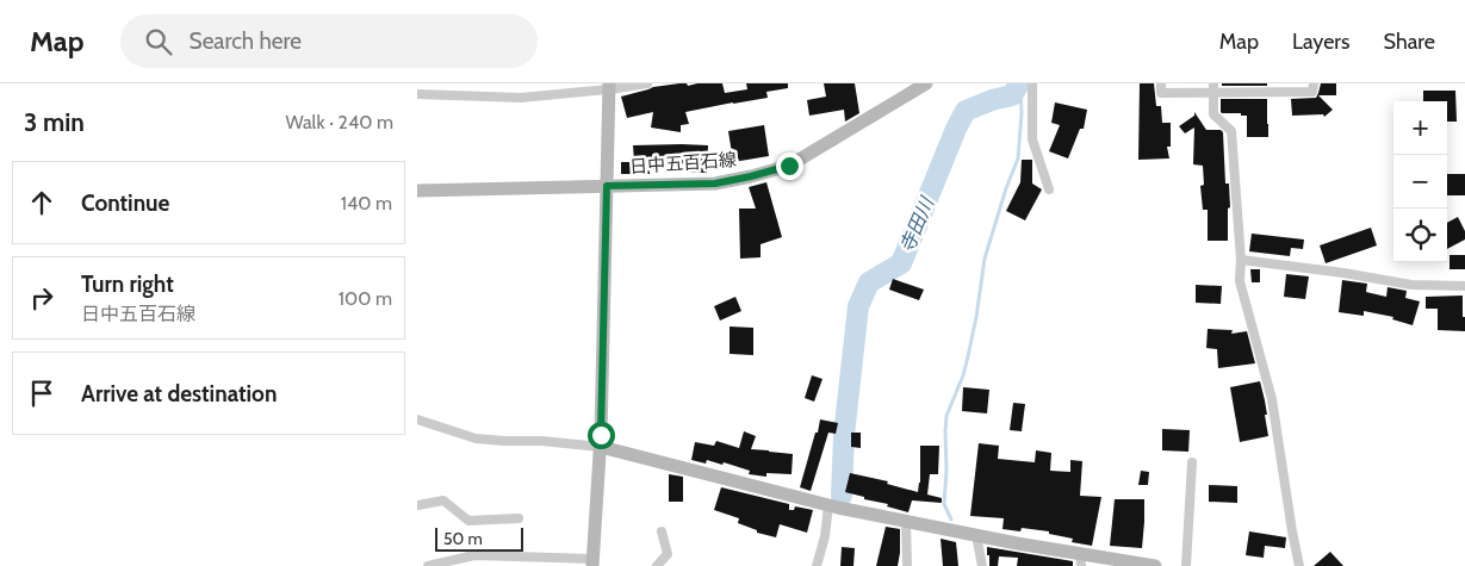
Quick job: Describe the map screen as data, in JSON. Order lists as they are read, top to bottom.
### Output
{
  "streets": {
    "street": ["日中五百石線"]
  },
  "water": ["寺田川"],
  "scale_bar": "50 m",
  "page": {
    "header": "Map",
    "search": "Search here",
    "nav": ["Map", "Layers", "Share"],
    "heading": ["3 min", "Walk · 240 m"],
    "map_buttons": ["+", "−"],
    "list": [
      ["Continue", "140 m"],
      ["Turn right", "日中五百石線", "100 m"],
      "Arrive at destination"
    ],
    "scale": "50 m"
  }
}
